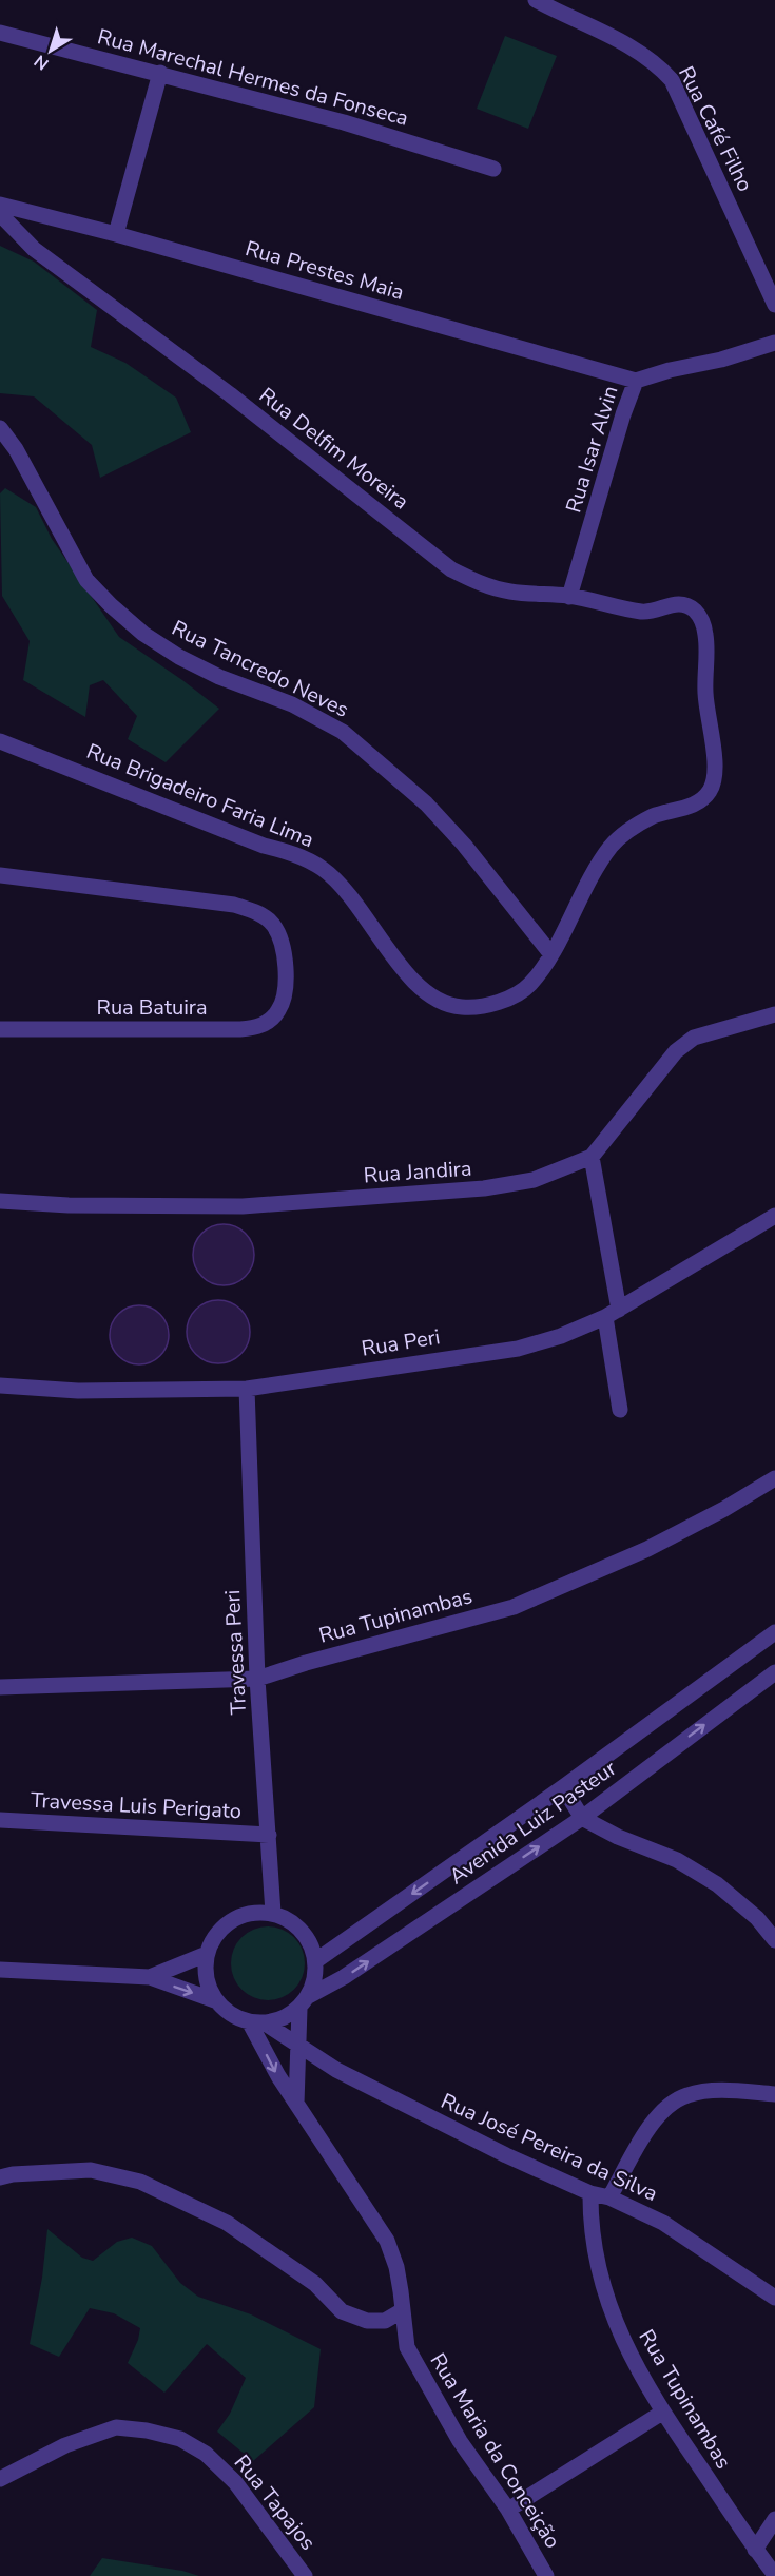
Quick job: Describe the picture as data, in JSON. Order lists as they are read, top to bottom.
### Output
{
  "streets": {
    "street": [
      "Rua Marechal Hermes da Fonseca",
      "Rua Café Filho",
      "Rua Prestes Maia",
      "Rua Delfim Moreira",
      "Rua Isar Alvin",
      "Rua Tancredo Neves",
      "Rua Brigadeiro Faria Lima",
      "Rua Batuira",
      "Rua Jandira",
      "Rua Peri",
      "Rua Tupinambas",
      "Travessa Peri",
      "Travessa Luis Perigato",
      "Avenida Luiz Pasteur",
      "Rua José Pereira da Silva",
      "Rua Maria da Conceição",
      "Rua Tapajos"
    ]
  },
  "crossings": [
    ["Rua Prestes Maia", "Rua Isar Alvin"],
    ["Rua Delfim Moreira", "Rua Isar Alvin"],
    ["Rua Delfim Moreira", "Rua Brigadeiro Faria Lima"],
    ["Rua Tancredo Neves", "Rua Brigadeiro Faria Lima"],
    ["Rua Peri", "Travessa Peri"],
    ["Rua Tupinambas", "Travessa Peri"],
    ["Rua Tupinambas", "Rua José Pereira da Silva"],
    ["Travessa Peri", "Travessa Luis Perigato"],
    ["Travessa Peri", "Avenida Luiz Pasteur"],
    ["Travessa Peri", "Rua José Pereira da Silva"],
    ["Travessa Peri", "Rua Maria da Conceição"],
    ["Avenida Luiz Pasteur", "Rua José Pereira da Silva"],
    ["Avenida Luiz Pasteur", "Rua Maria da Conceição"],
    ["Rua José Pereira da Silva", "Rua Maria da Conceição"]
  ],
  "north": "bottom left"
}
